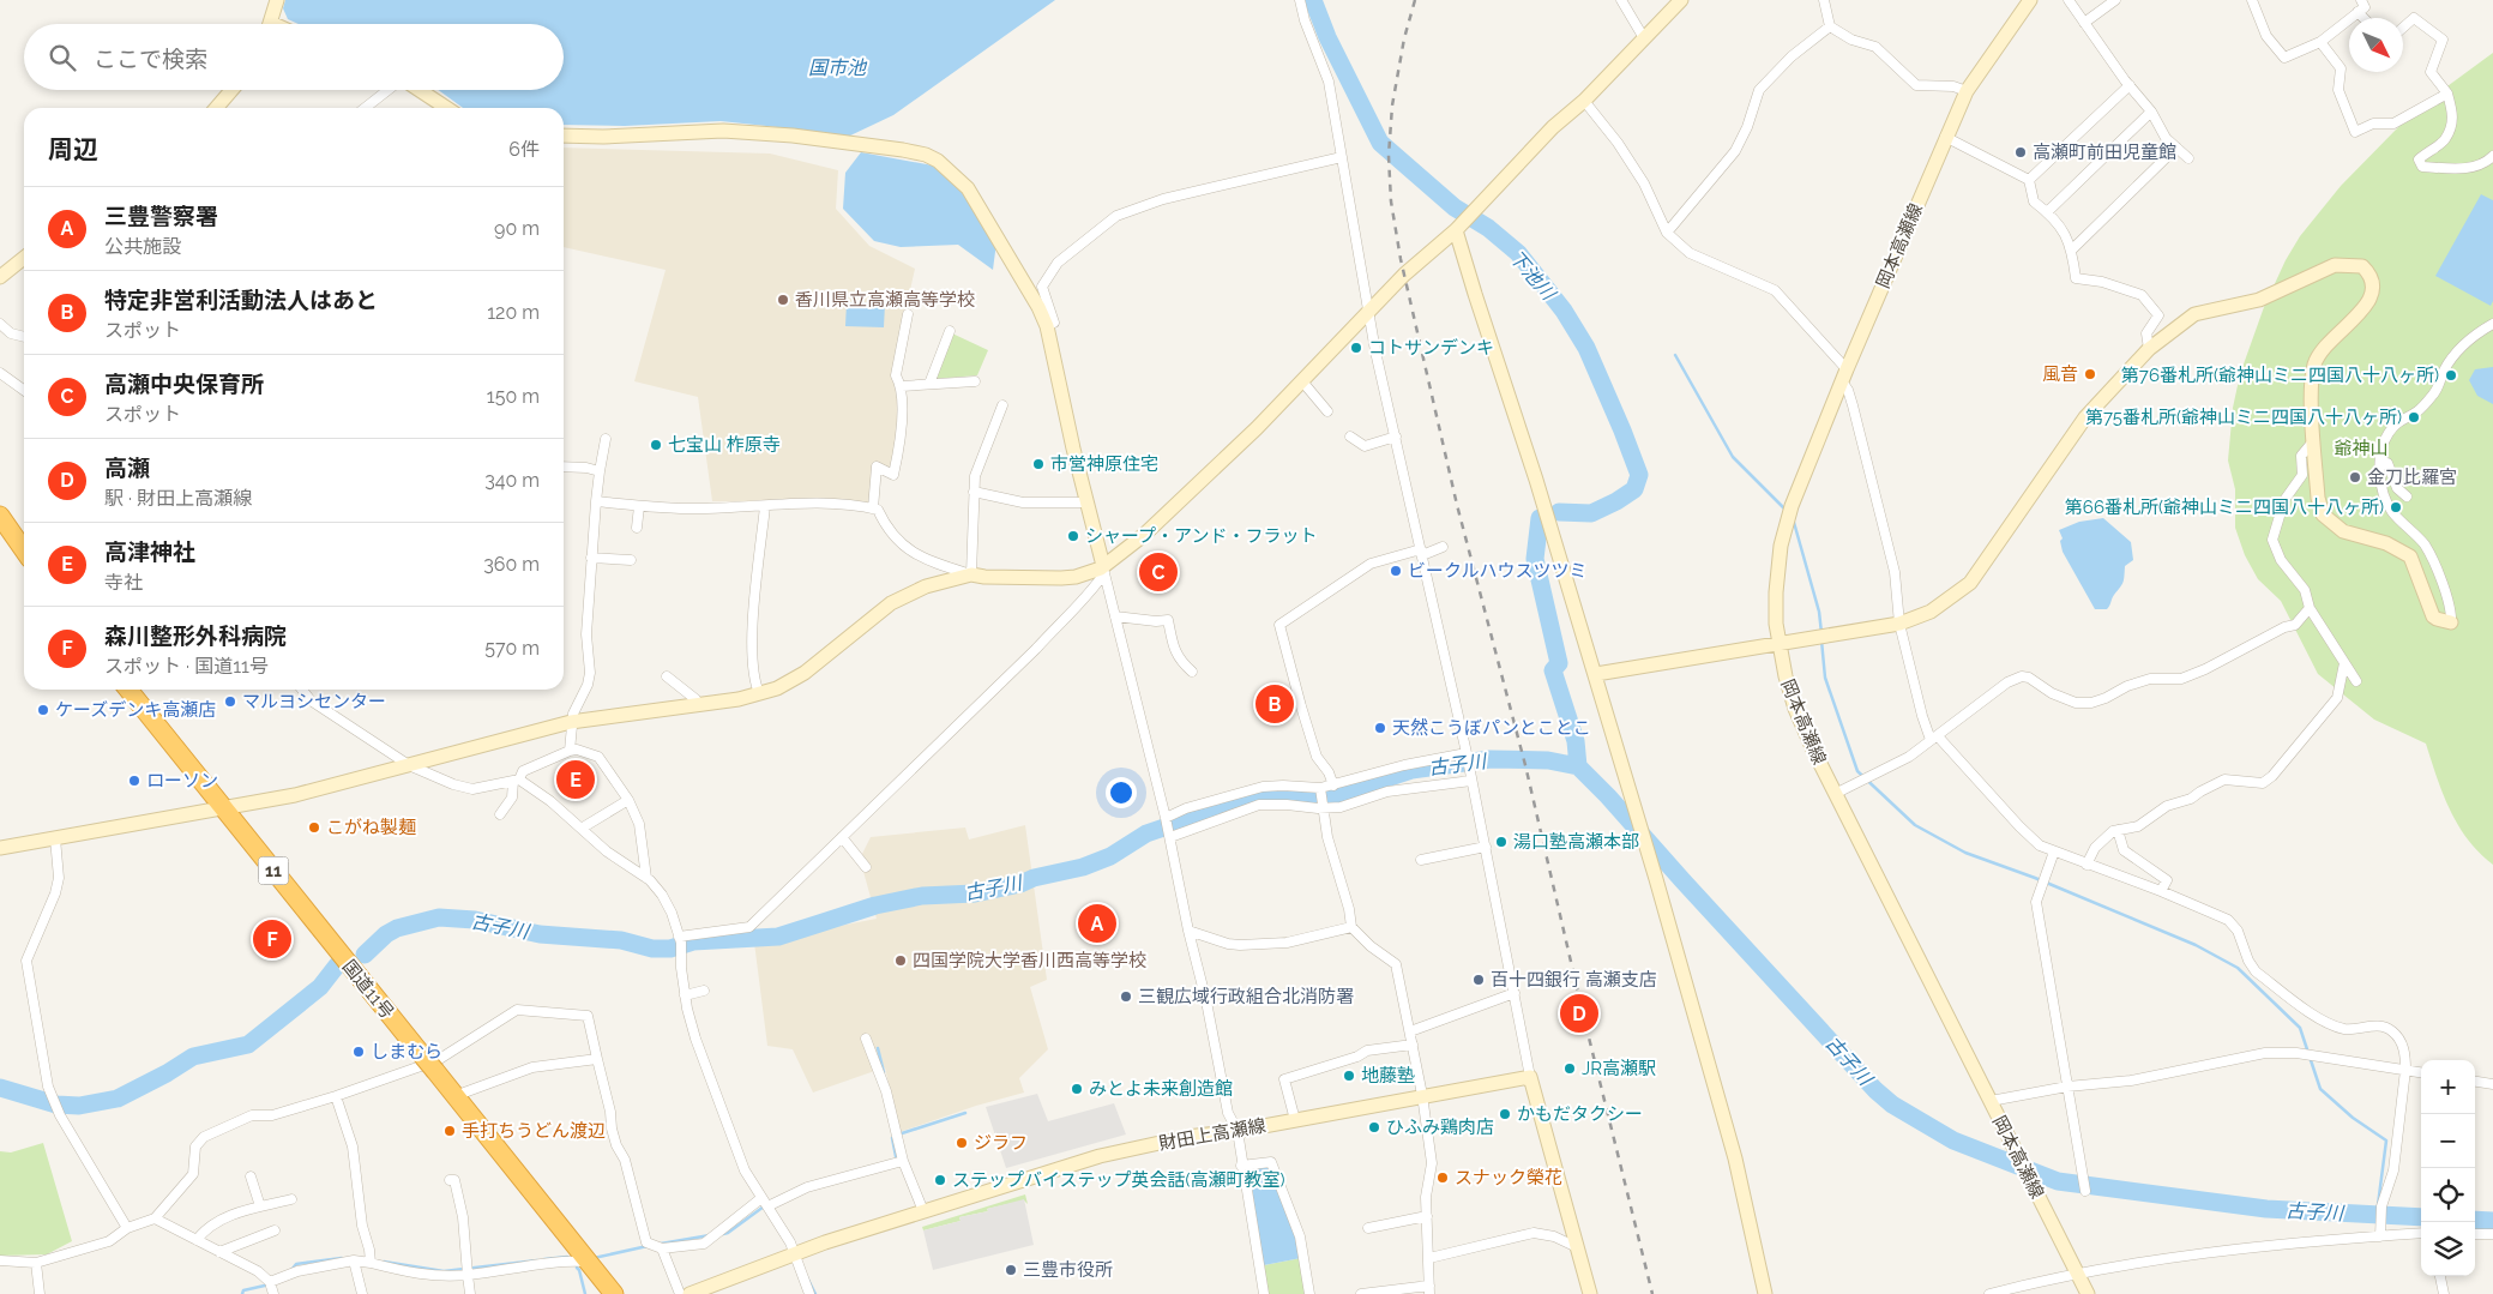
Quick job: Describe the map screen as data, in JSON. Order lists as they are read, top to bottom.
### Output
{
  "streets": {
    "highway": ["11", "国道11号"],
    "street": ["岡本高瀬線", "財田上高瀬線"]
  },
  "water": ["国市池", "下池川", "古子川"],
  "parks": ["爺神山"],
  "places": [
    "高瀬町前田児童館",
    "香川県立高瀬高等学校",
    "コトサンデンキ",
    "風音",
    "第76番札所(爺神山ミニ四国八十八ヶ所)",
    "第75番札所(爺神山ミニ四国八十八ヶ所)",
    "七宝山 柞原寺",
    "市営神原住宅",
    "金刀比羅宮",
    "第66番札所(爺神山ミニ四国八十八ヶ所)",
    "シャープ・アンド・フラット",
    "ビークルハウスツツミ",
    "マルヨシセンター",
    "ケーズデンキ高瀬店",
    "天然こうぼパンとことこ",
    "ローソン",
    "こがね製麺",
    "湯口塾高瀬本部",
    "四国学院大学香川西高等学校",
    "百十四銀行 高瀬支店",
    "三観広域行政組合北消防署",
    "しまむら",
    "JR高瀬駅",
    "地藤塾",
    "みとよ未来創造館",
    "かもだタクシー",
    "ひふみ鶏肉店",
    "手打ちうどん渡辺",
    "ジラフ",
    "スナック榮花",
    "ステップバイステップ英会話(高瀬町教室)",
    "三豊市役所"
  ],
  "north": "bottom right",
  "page": {
    "search": "ここで検索",
    "heading": ["周辺", "6件"],
    "list": [
      {
        "mark": "A",
        "name": "三豊警察署",
        "note": "公共施設",
        "value": "90 m"
      },
      {
        "mark": "B",
        "name": "特定非営利活動法人はあと",
        "note": "スポット",
        "value": "120 m"
      },
      {
        "mark": "C",
        "name": "高瀬中央保育所",
        "note": "スポット",
        "value": "150 m"
      },
      {
        "mark": "D",
        "name": "高瀬",
        "note": "駅 · 財田上高瀬線",
        "value": "340 m"
      },
      {
        "mark": "E",
        "name": "高津神社",
        "note": "寺社",
        "value": "360 m"
      },
      {
        "mark": "F",
        "name": "森川整形外科病院",
        "note": "スポット · 国道11号",
        "value": "570 m"
      }
    ],
    "pins": [
      "C",
      "B",
      "E",
      "A",
      "F",
      "D"
    ],
    "map_buttons": ["+", "−"]
  }
}
